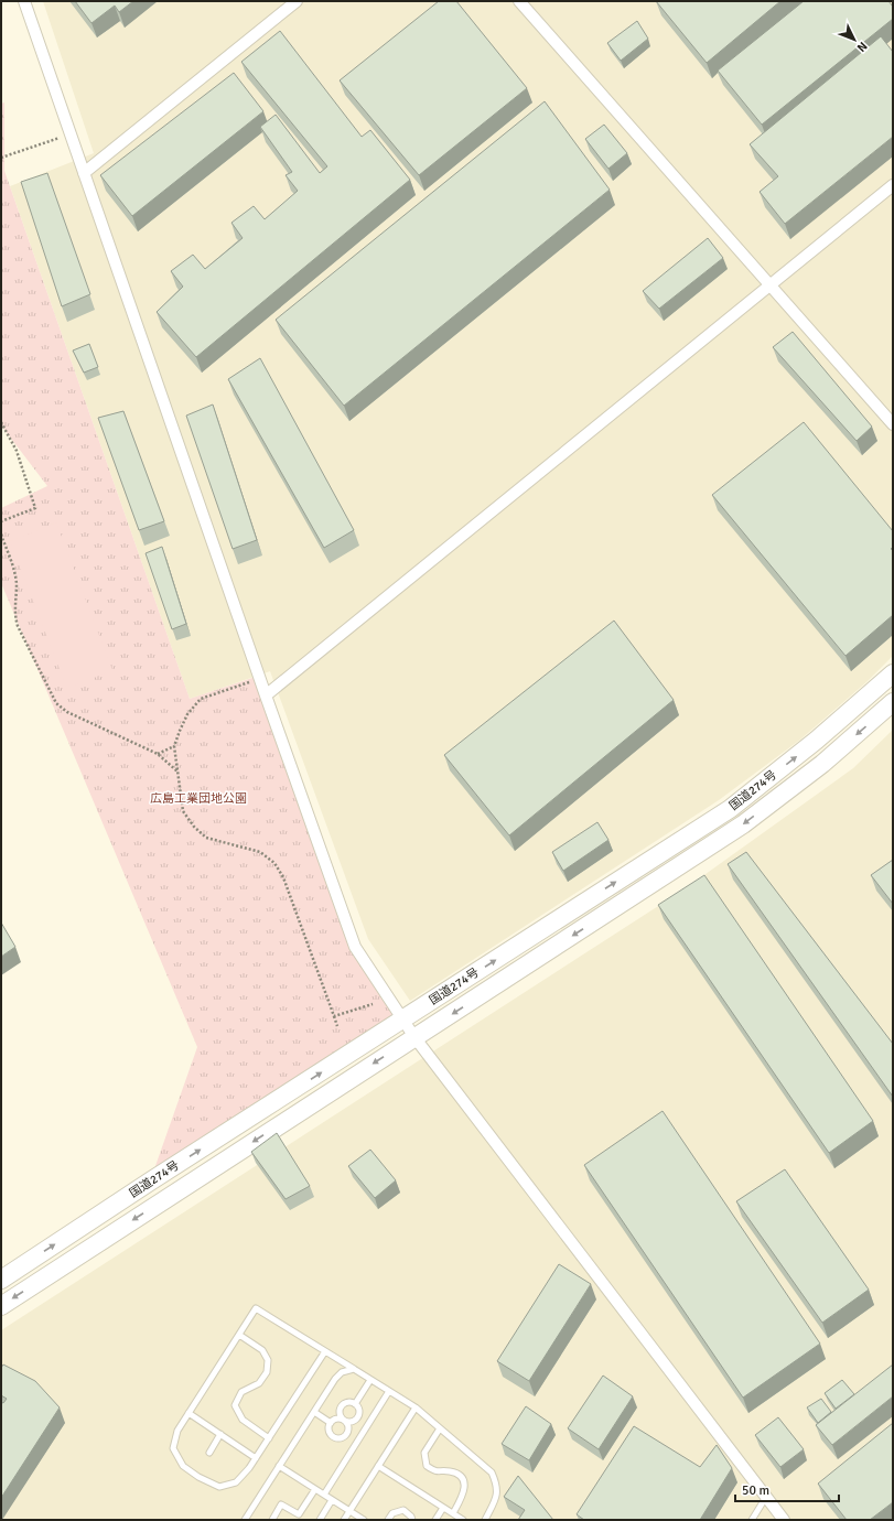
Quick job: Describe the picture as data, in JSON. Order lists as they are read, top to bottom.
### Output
{
  "streets": {
    "highway": ["国道274号"]
  },
  "parks": ["広島工業団地公園"],
  "scale_bar": "50 m",
  "north": "bottom right"
}
